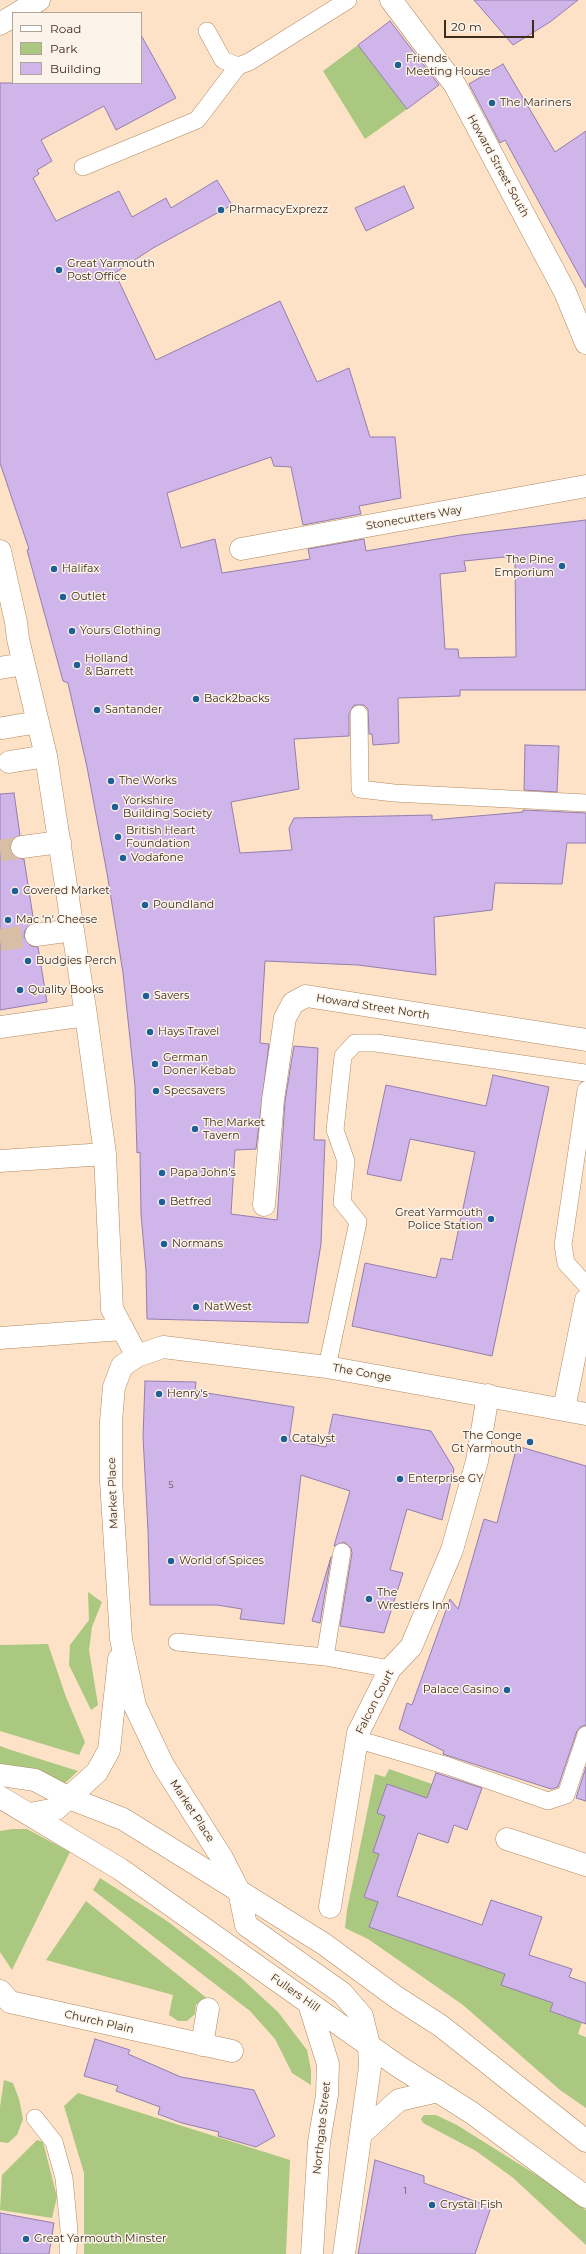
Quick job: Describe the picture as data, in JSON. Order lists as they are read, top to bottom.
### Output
{
  "streets": {
    "street": [
      "Howard Street South",
      "Stonecutters Way",
      "Howard Street North",
      "The Conge",
      "Market Place",
      "Falcon Court",
      "Fullers Hill",
      "Church Plain",
      "Northgate Street"
    ]
  },
  "crossings": [
    ["The Conge", "Market Place"],
    ["The Conge", "Falcon Court"],
    ["Market Place", "Fullers Hill"],
    ["Fullers Hill", "Northgate Street"]
  ],
  "places": [
    "Friends Meeting House",
    "The Mariners",
    "PharmacyExprezz",
    "Great Yarmouth Post Office",
    "The Pine Emporium",
    "Halifax",
    "Outlet",
    "Yours Clothing",
    "Holland & Barrett",
    "Back2backs",
    "Santander",
    "The Works",
    "Yorkshire Building Society",
    "British Heart Foundation",
    "Vodafone",
    "Covered Market",
    "Poundland",
    "Mac 'n' Cheese",
    "Budgies Perch",
    "Quality Books",
    "Savers",
    "Hays Travel",
    "German Doner Kebab",
    "Specsavers",
    "The Market Tavern",
    "Papa John's",
    "Betfred",
    "Great Yarmouth Police Station",
    "Normans",
    "NatWest",
    "Henry's",
    "Catalyst",
    "The Conge Gt Yarmouth",
    "Enterprise GY",
    "World of Spices",
    "The Wrestlers Inn",
    "Palace Casino",
    "Crystal Fish",
    "Great Yarmouth Minster"
  ],
  "house_numbers": ["5", "1"],
  "legend": ["Road", "Park", "Building"],
  "scale_bar": "20 m"
}
